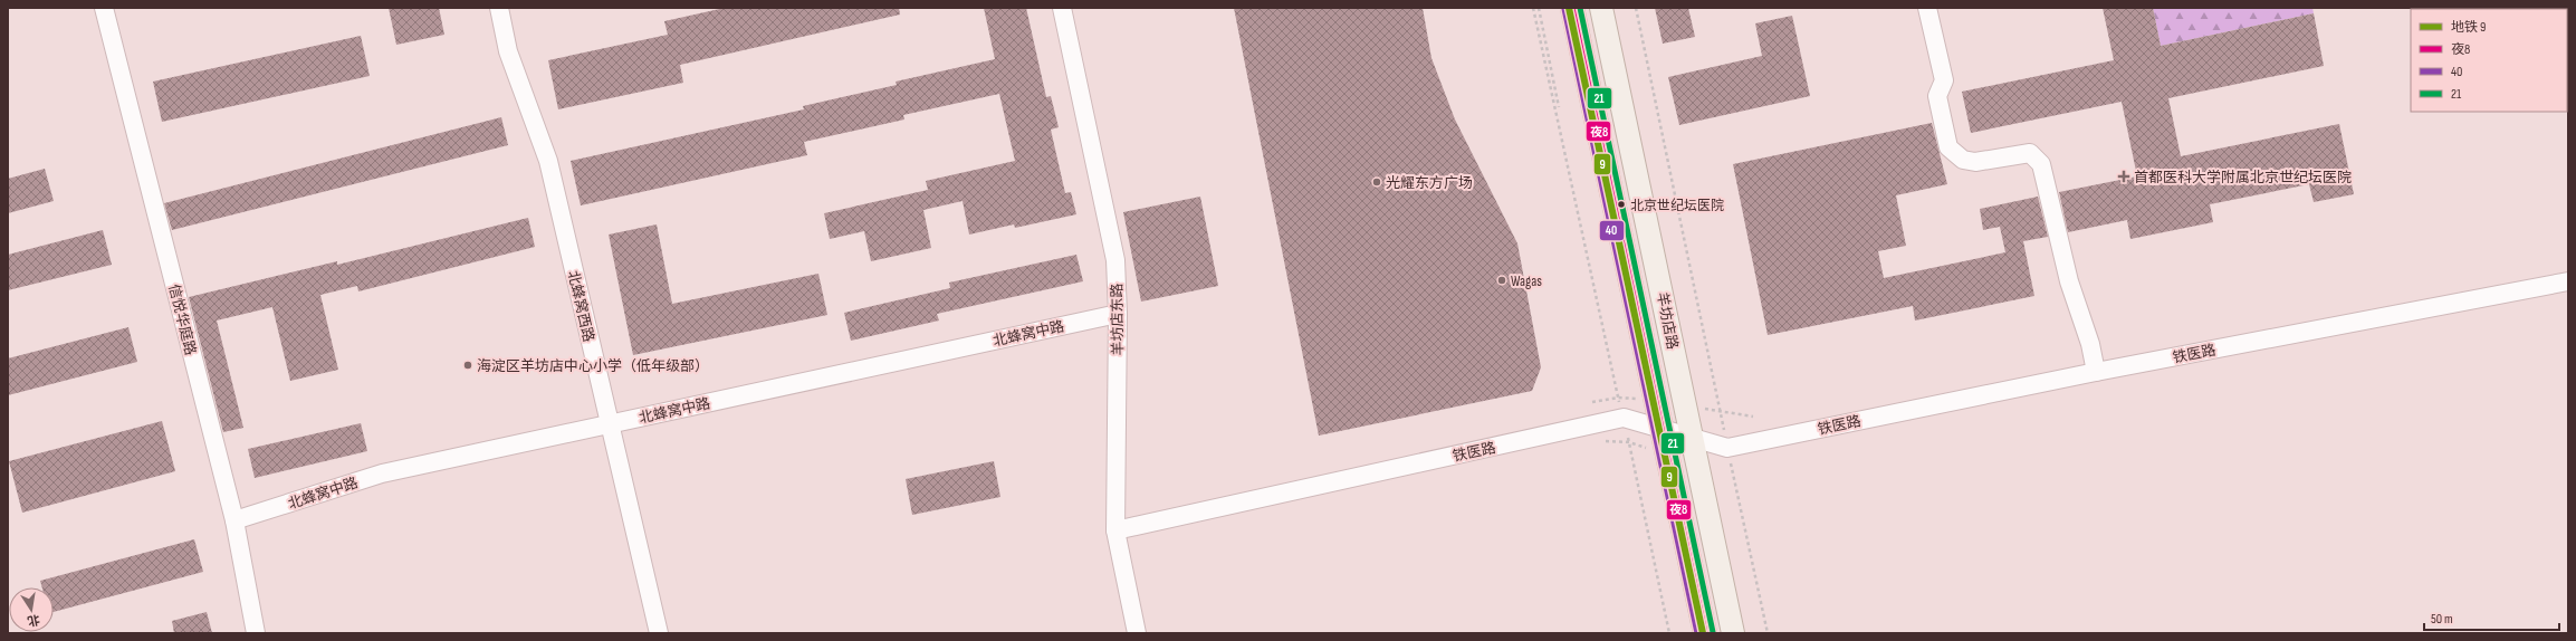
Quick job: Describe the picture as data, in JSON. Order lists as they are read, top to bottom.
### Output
{
  "streets": {
    "main road": ["羊坊店路"],
    "street": [
      "北蜂窝西路",
      "信悦华庭路",
      "羊坊店东路",
      "北蜂窝中路",
      "铁医路"
    ]
  },
  "crossings": [
    ["北蜂窝西路", "北蜂窝中路"],
    ["信悦华庭路", "北蜂窝中路"],
    ["羊坊店东路", "北蜂窝中路"],
    ["羊坊店东路", "铁医路"],
    ["羊坊店路", "铁医路"]
  ],
  "places": {
    "health": ["首都医科大学附属北京世纪坛医院"],
    "other": [
      "光耀东方广场",
      "北京世纪坛医院",
      "Wagas",
      "海淀区羊坊店中心小学（低年级部）"
    ]
  },
  "lines": [
    "metro line 9",
    "transit line 夜8",
    "transit line 21",
    "transit line 40"
  ],
  "legend": [
    "地铁 9",
    "夜8",
    "40",
    "21"
  ],
  "scale_bar": "50 m",
  "north": "bottom"
}
